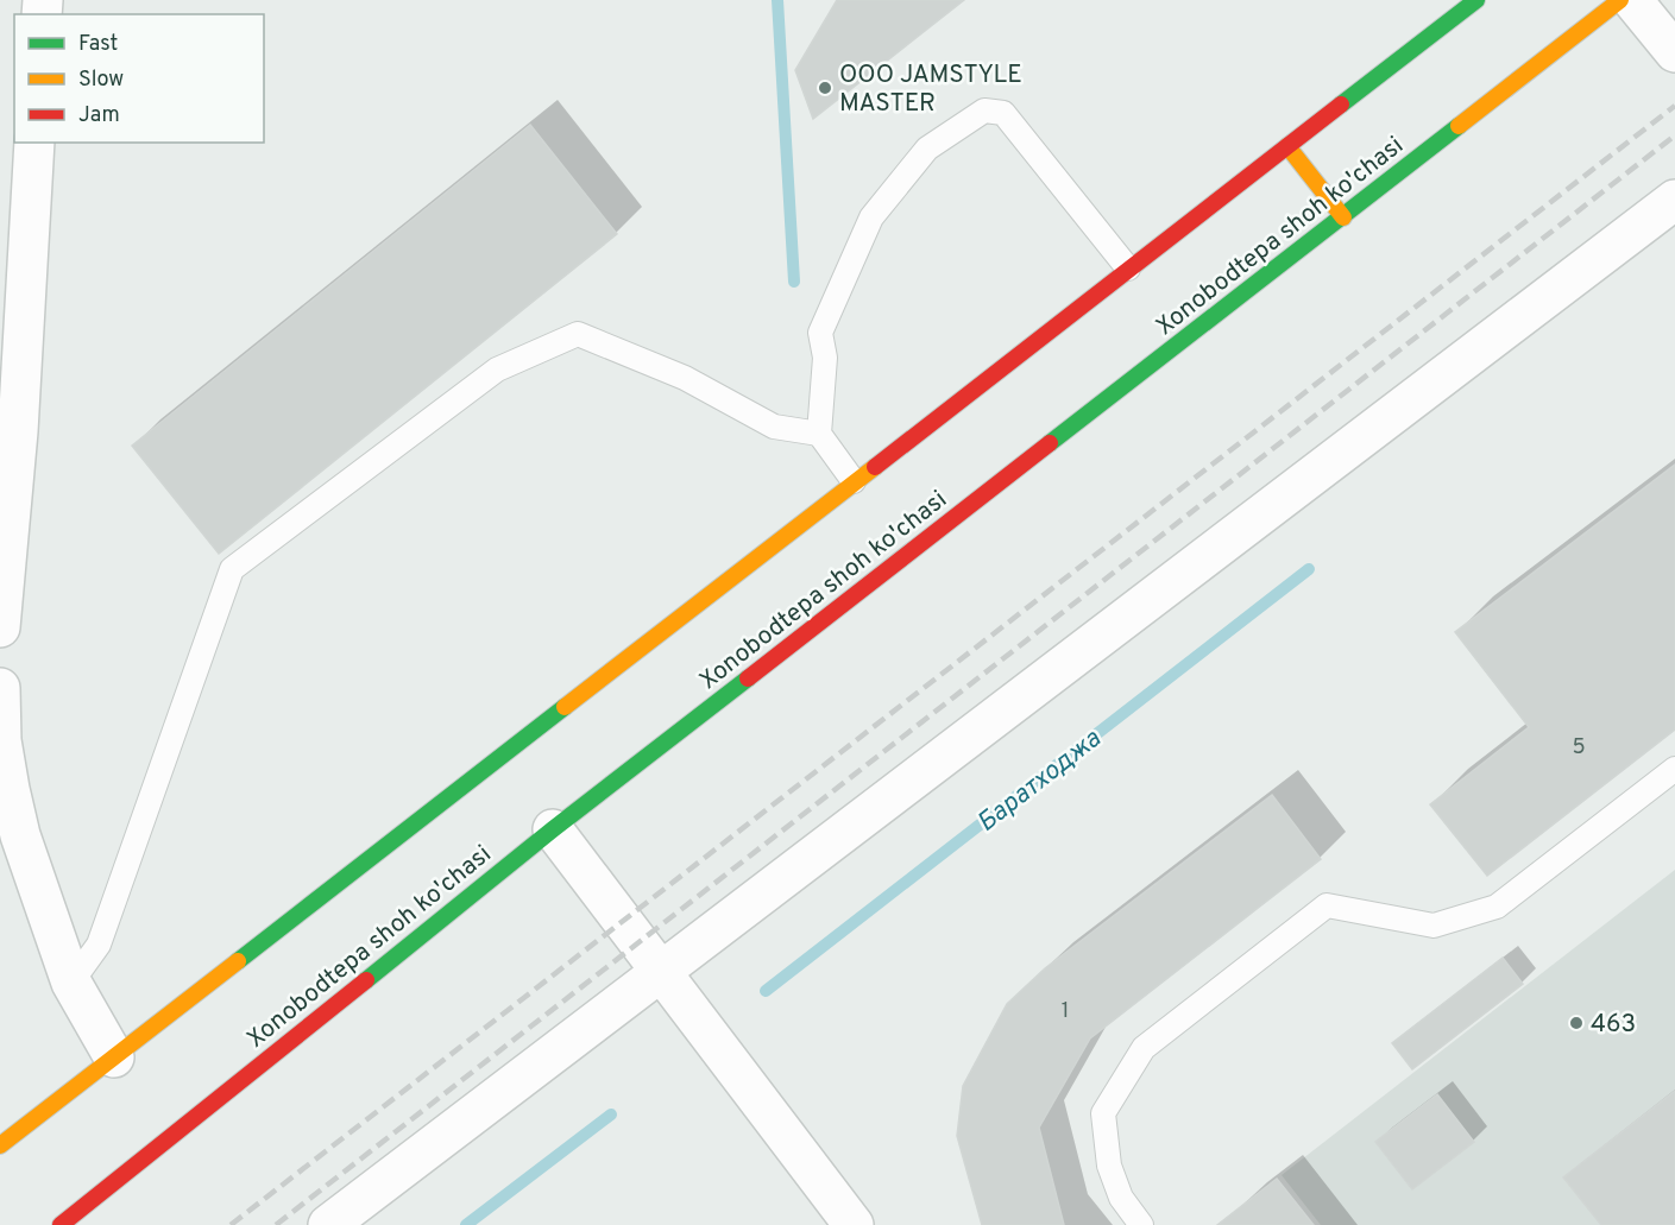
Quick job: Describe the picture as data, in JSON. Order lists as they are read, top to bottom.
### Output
{
  "streets": {
    "highway": ["Xonobodtepa shoh ko'chasi"]
  },
  "water": ["Баратходжа"],
  "places": ["OOO JAMSTYLE MASTER", "463"],
  "house_numbers": ["5", "1"],
  "legend": ["Fast", "Slow", "Jam"]
}
